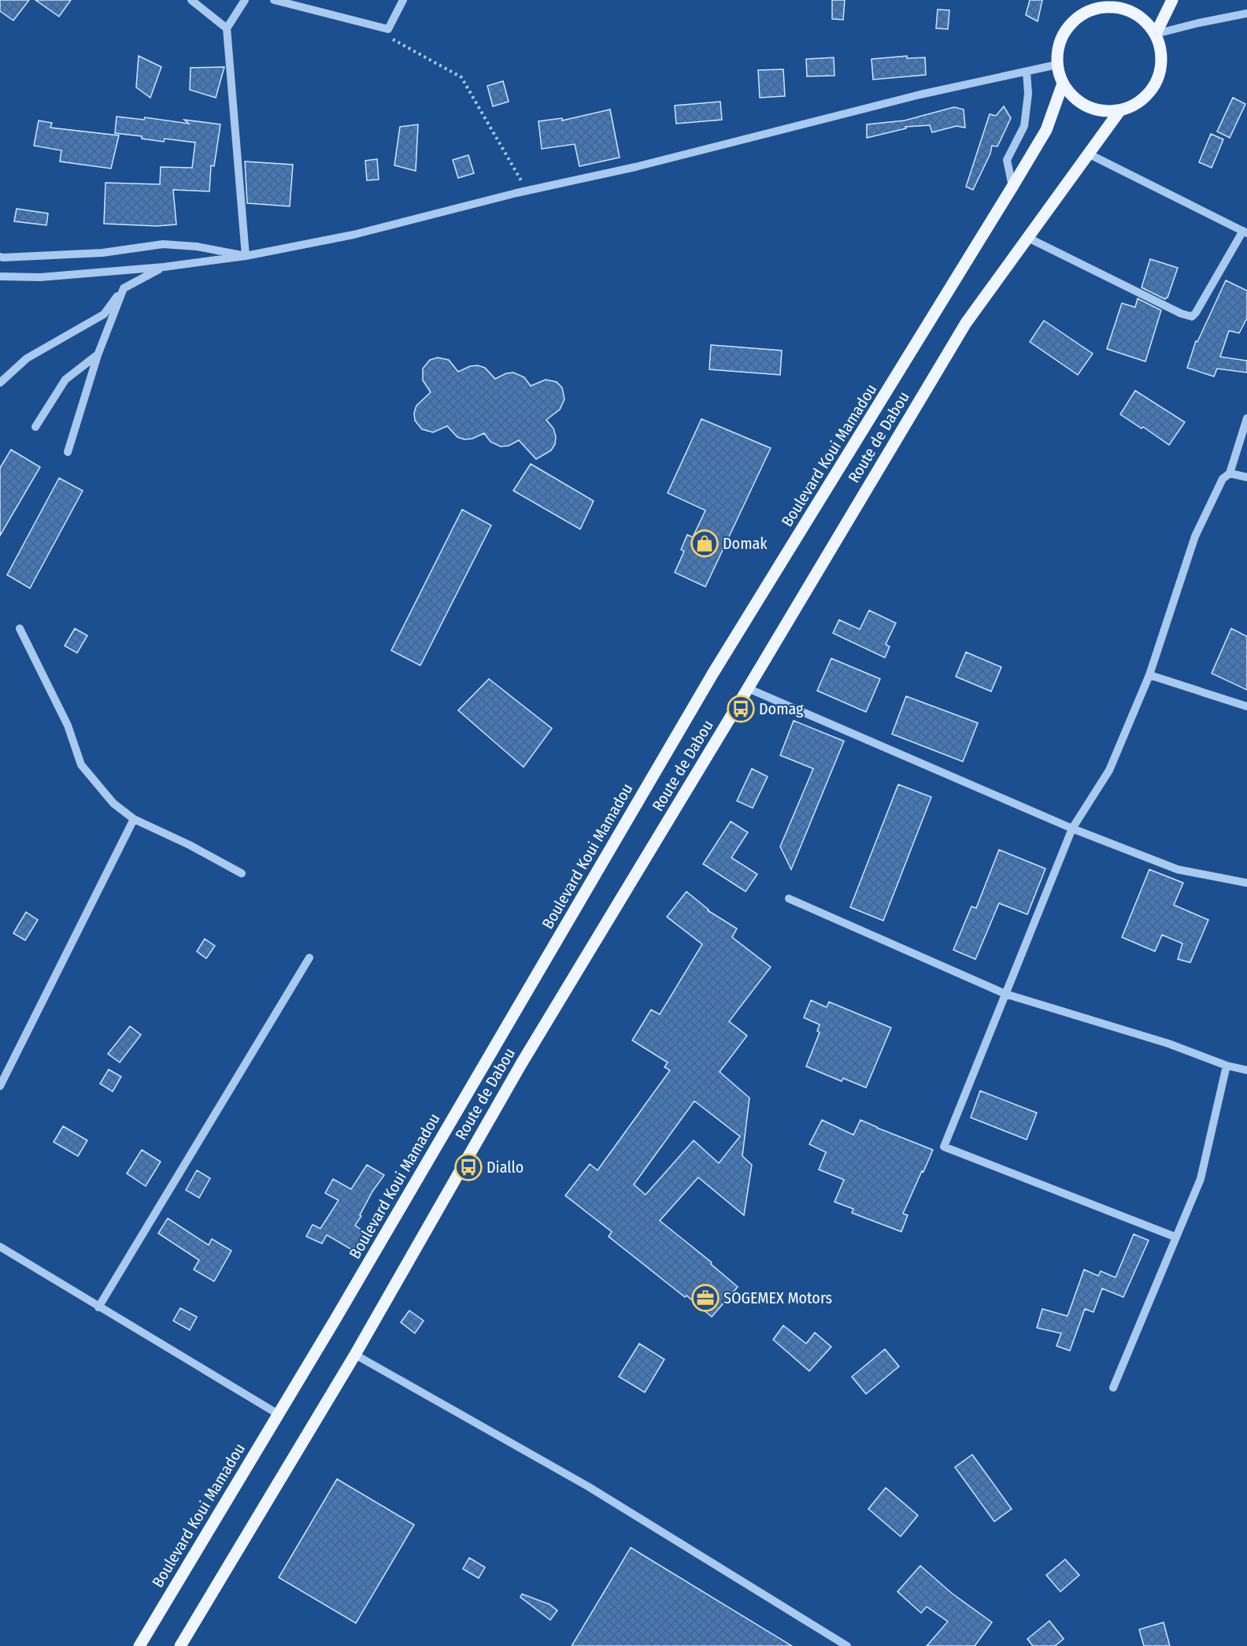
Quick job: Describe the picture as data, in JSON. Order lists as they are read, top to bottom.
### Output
{
  "streets": {
    "main road": ["Route de Dabou", "Boulevard Koui Mamadou"]
  },
  "crossings": [
    ["Route de Dabou", "Boulevard Koui Mamadou"]
  ],
  "places": {
    "shop": ["Domak"],
    "bus stop": ["Domag", "Diallo"],
    "office": ["SOGEMEX Motors"]
  }
}
